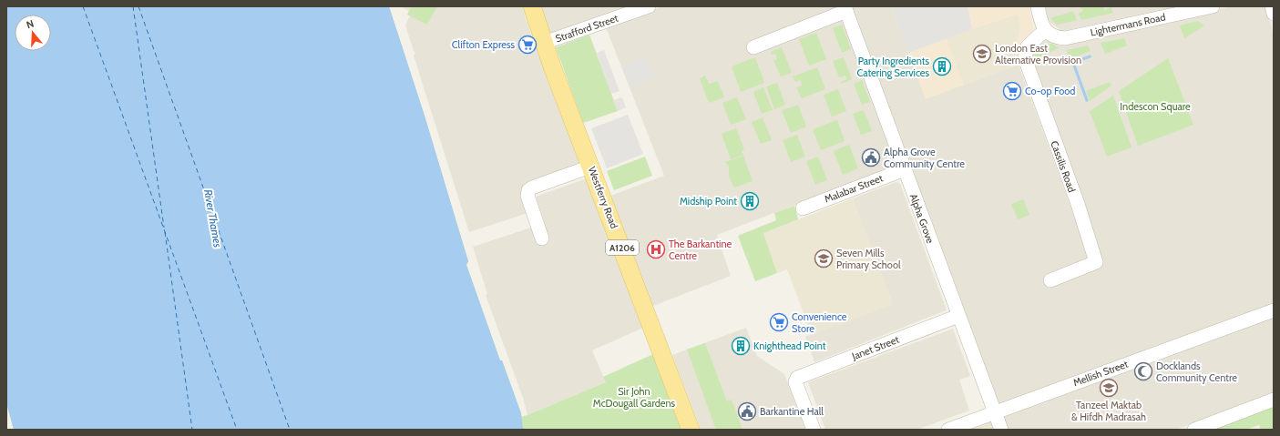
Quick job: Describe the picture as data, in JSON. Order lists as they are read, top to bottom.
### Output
{
  "streets": {
    "main road": ["Westferry Road", "A1206"],
    "street": [
      "Lightermans Road",
      "Strafford Street",
      "Cassilis Road",
      "Malabar Street",
      "Alpha Grove",
      "Janet Street",
      "Mellish Street"
    ]
  },
  "crossings": [
    ["Lightermans Road", "Cassilis Road"],
    ["Strafford Street", "Westferry Road"],
    ["Malabar Street", "Alpha Grove"],
    ["Alpha Grove", "Janet Street"],
    ["Alpha Grove", "Mellish Street"]
  ],
  "water": ["River Thames"],
  "parks": ["Indescon Square", "Sir John McDougall Gardens"],
  "places": {
    "supermarket": ["Clifton Express", "Co-op Food", "Convenience Store"],
    "school or university": ["London East Alternative Provision", "Seven Mills Primary School", "Tanzeel Maktab & Hifdh Madrasah"],
    "building": ["Party Ingredients Catering Services", "Midship Point", "Knighthead Point"],
    "public building": ["Alpha Grove Community Centre", "Barkantine Hall"],
    "hospital": ["The Barkantine Centre"],
    "mosque": ["Docklands Community Centre"]
  },
  "north": "top"
}
